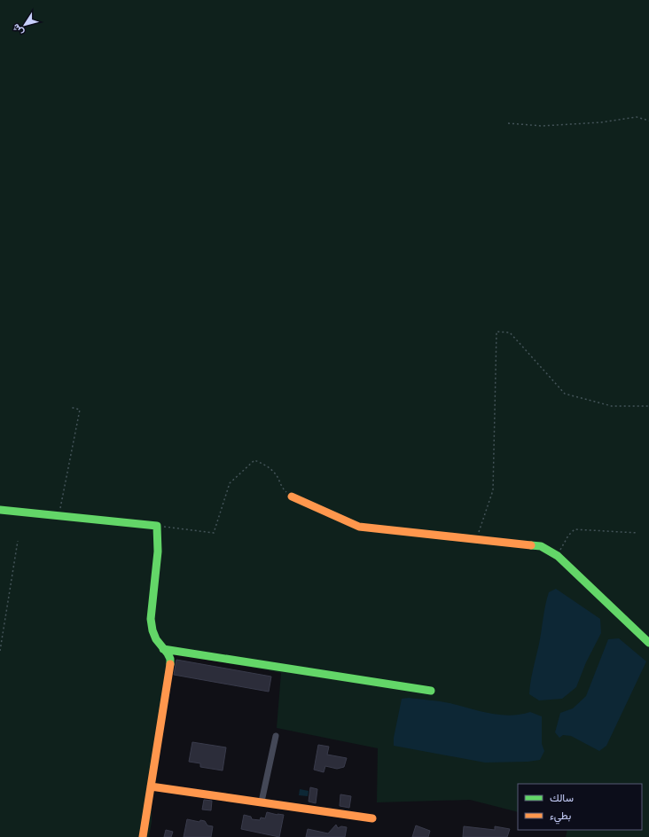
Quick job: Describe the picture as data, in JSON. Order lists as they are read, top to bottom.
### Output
{
  "legend": ["سالك", "بطيء"],
  "north": "bottom left"
}
